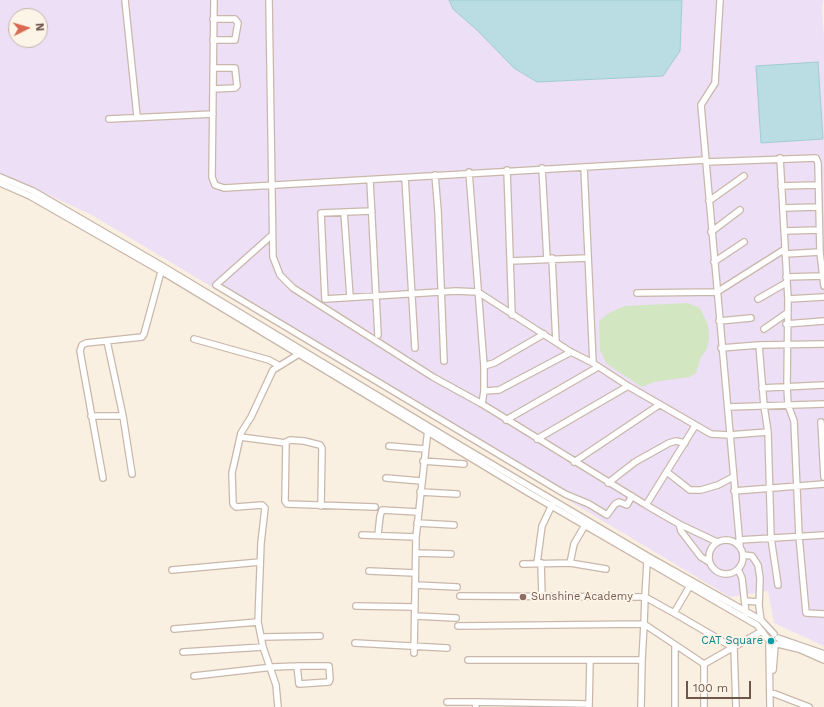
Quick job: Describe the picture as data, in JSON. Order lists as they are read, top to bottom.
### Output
{
  "places": ["Sunshine Academy", "CAT Square"],
  "scale_bar": "100 m",
  "north": "right"
}
